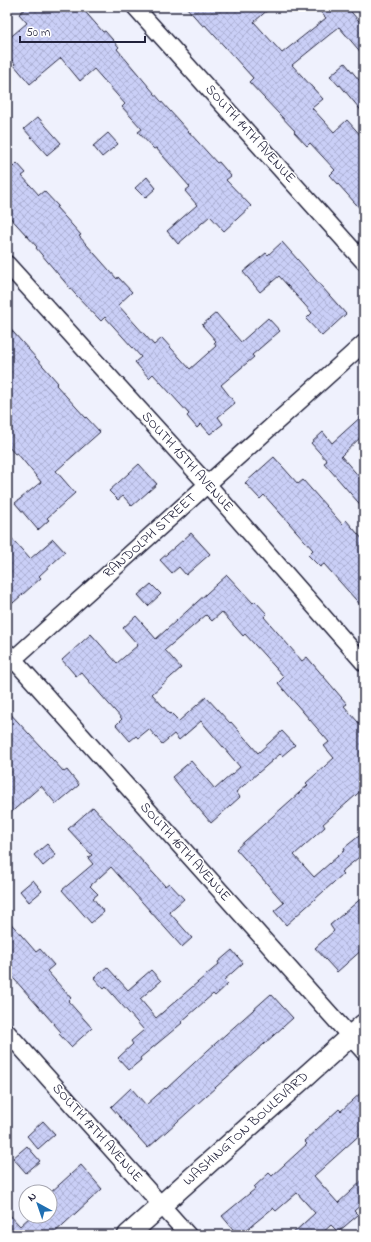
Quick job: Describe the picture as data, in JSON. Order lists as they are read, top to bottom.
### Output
{
  "streets": {
    "street": [
      "SOUTH 14TH AVENUE",
      "SOUTH 15TH AVENUE",
      "RANDOLPH STREET",
      "SOUTH 16TH AVENUE",
      "WASHINGTON BOULEVARD",
      "SOUTH 17TH AVENUE"
    ]
  },
  "crossings": [
    ["SOUTH 15TH AVENUE", "RANDOLPH STREET"],
    ["RANDOLPH STREET", "SOUTH 16TH AVENUE"],
    ["SOUTH 16TH AVENUE", "WASHINGTON BOULEVARD"],
    ["WASHINGTON BOULEVARD", "SOUTH 17TH AVENUE"]
  ],
  "scale_bar": "50 m",
  "north": "top left"
}
